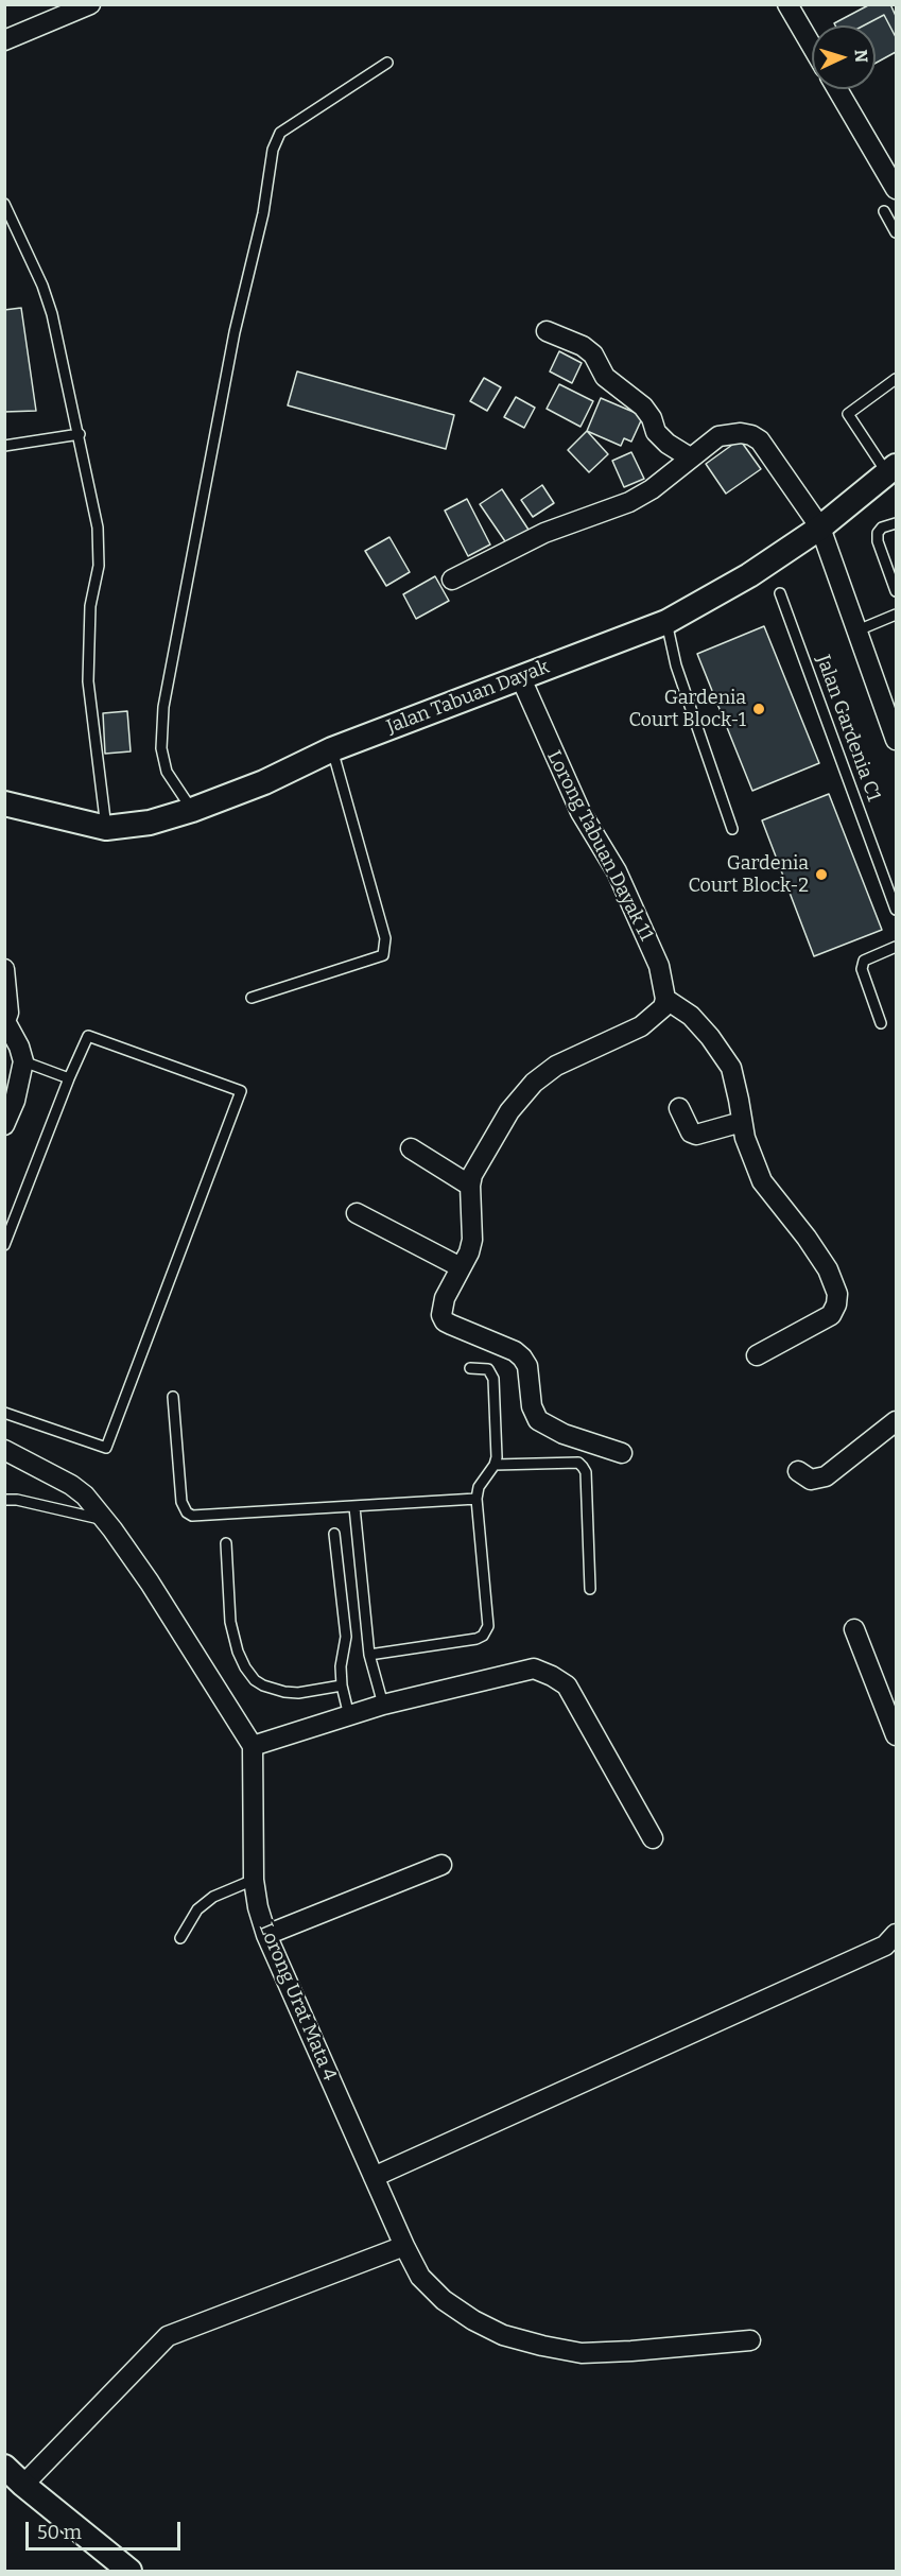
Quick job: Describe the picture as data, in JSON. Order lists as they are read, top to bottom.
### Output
{
  "streets": {
    "street": ["Jalan Tabuan Dayak", "Lorong Tabuan Dayak 11", "Lorong Urat Mata 4"],
    "lane": ["Jalan Gardenia C1"]
  },
  "crossings": [
    ["Jalan Tabuan Dayak", "Lorong Tabuan Dayak 11"]
  ],
  "places": ["Gardenia Court Block-1", "Gardenia Court Block-2"],
  "scale_bar": "50 m",
  "north": "right"
}
